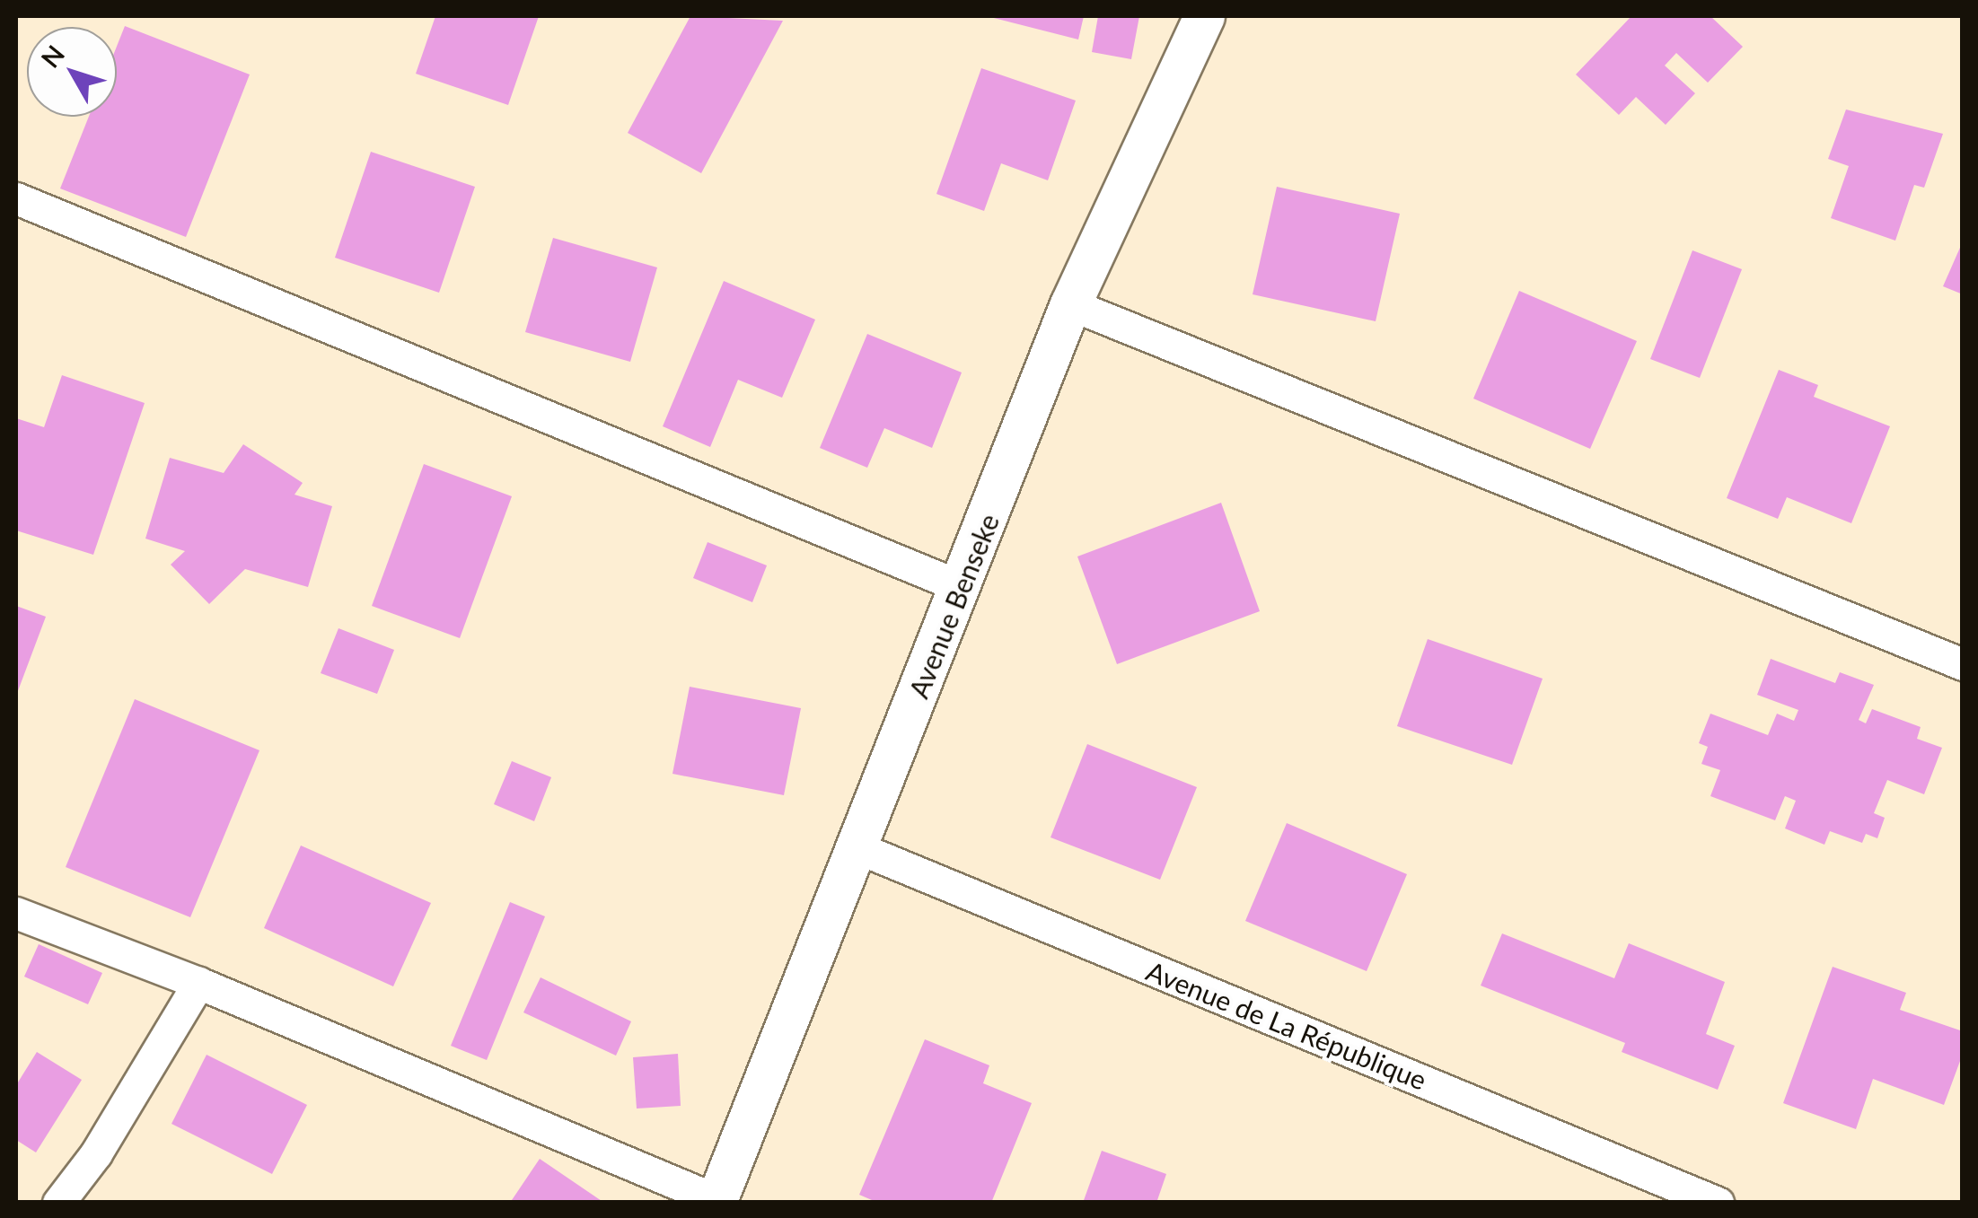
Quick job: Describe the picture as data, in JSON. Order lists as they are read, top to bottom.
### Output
{
  "streets": {
    "street": ["Avenue Benseke", "Avenue de La République"]
  },
  "crossings": [
    ["Avenue Benseke", "Avenue de La République"]
  ],
  "north": "top left"
}
